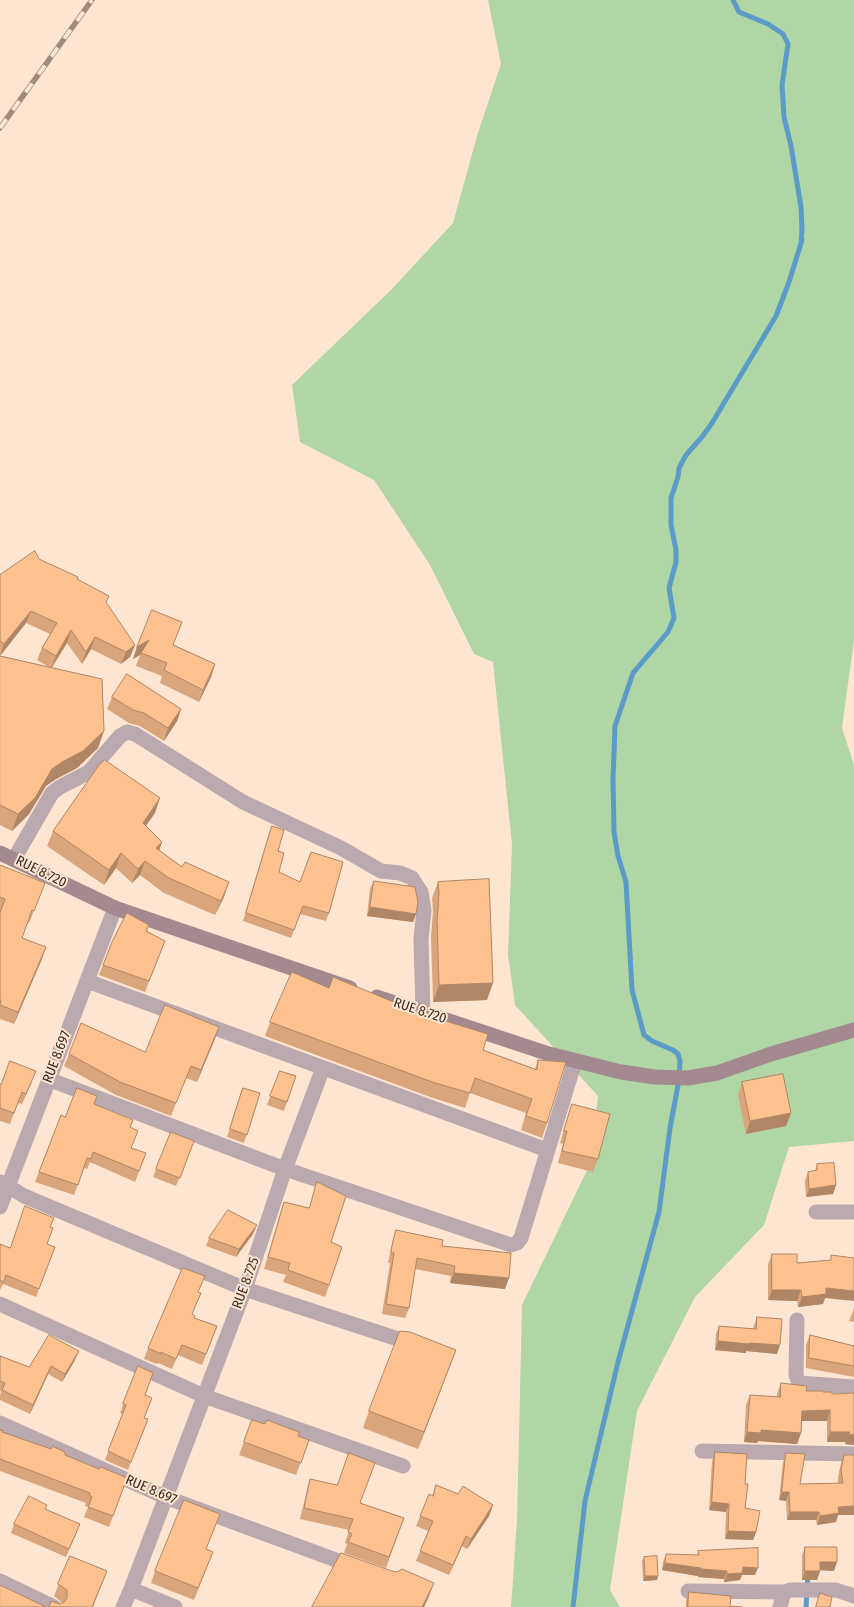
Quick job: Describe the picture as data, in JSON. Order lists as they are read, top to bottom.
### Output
{
  "streets": {
    "main road": ["RUE 8.720"],
    "street": ["RUE 8.697", "RUE 8.725"]
  },
  "crossings": [
    ["RUE 8.720", "RUE 8.697"],
    ["RUE 8.697", "RUE 8.725"]
  ]
}
